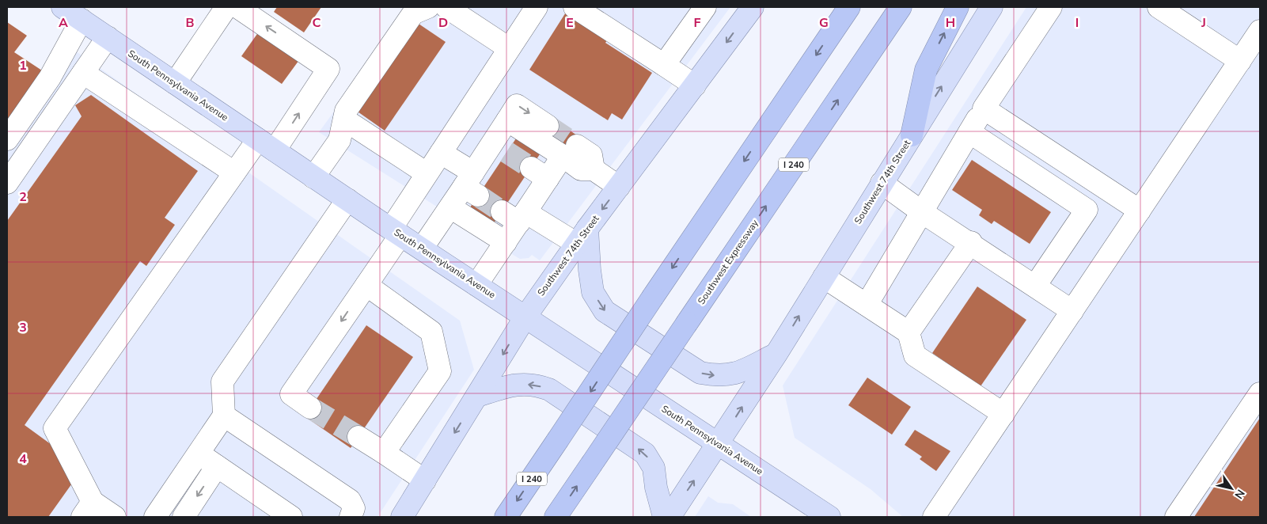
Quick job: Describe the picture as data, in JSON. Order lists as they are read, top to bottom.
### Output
{
  "streets": {
    "highway": ["I 240", "Southwest Expressway"],
    "main road": ["South Pennsylvania Avenue", "Southwest 74th Street"]
  },
  "crossings": [
    ["South Pennsylvania Avenue", "Southwest 74th Street"]
  ],
  "north": "bottom right",
  "grid": {
    "columns": [
      "A",
      "B",
      "C",
      "D",
      "E",
      "F",
      "G",
      "H",
      "I",
      "J"
    ],
    "rows": [
      "1",
      "2",
      "3",
      "4"
    ]
  }
}
